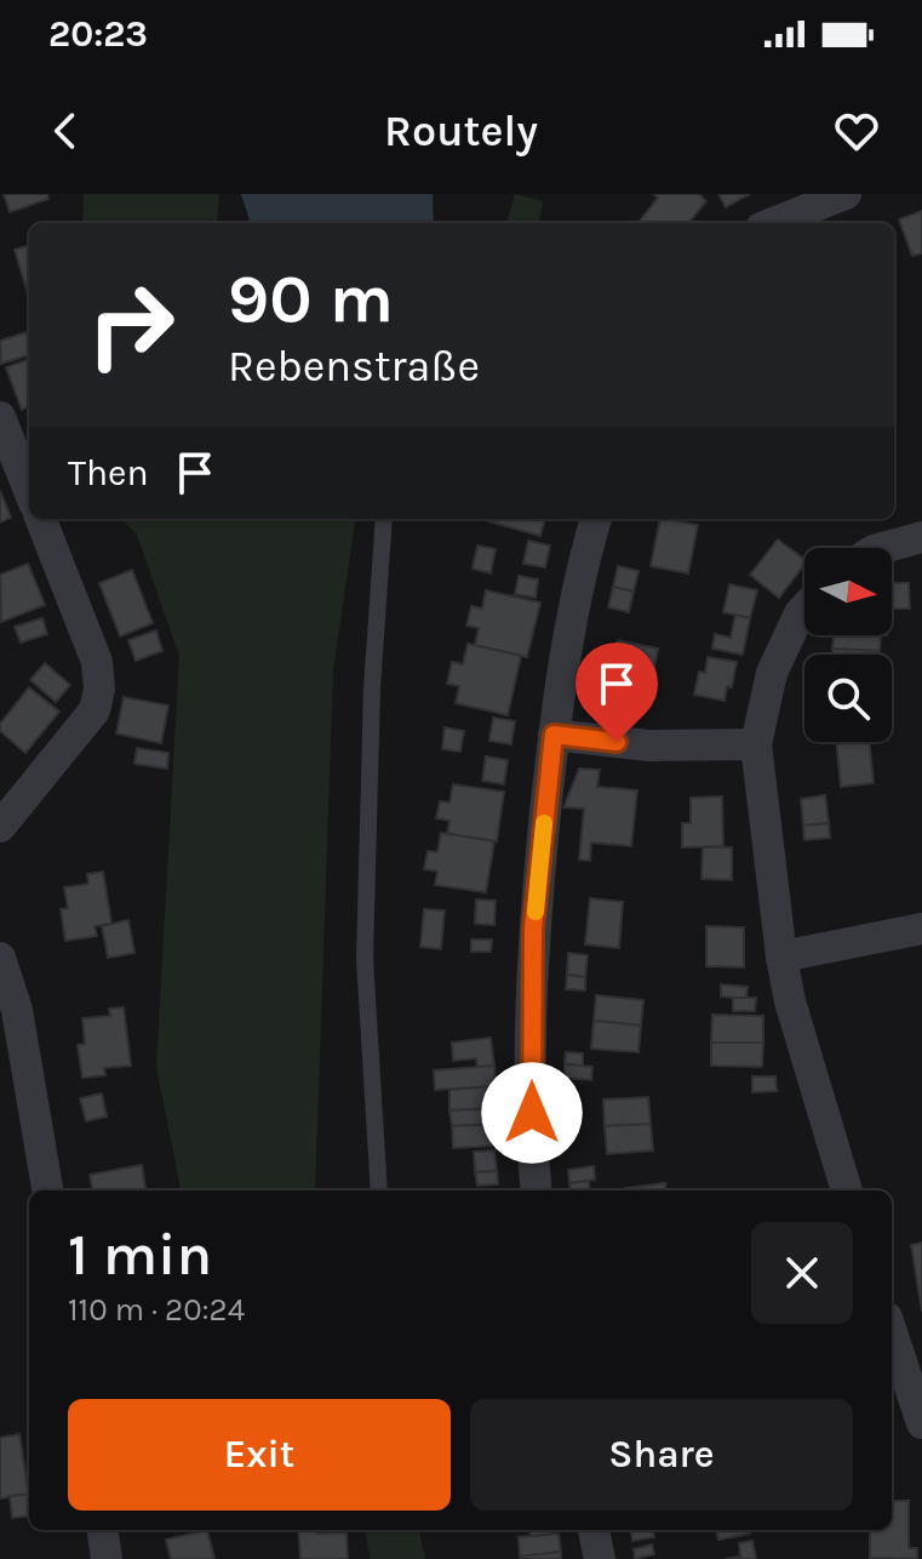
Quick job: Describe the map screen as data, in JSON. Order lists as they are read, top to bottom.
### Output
{
  "north": "right",
  "page": {
    "status": "20:23",
    "header": "Routely",
    "turn": ["90 m", "Rebenstraße"],
    "then": "Then",
    "heading": ["1 min", "110 m · 20:24"],
    "buttons": ["Exit", "Share"]
  }
}
